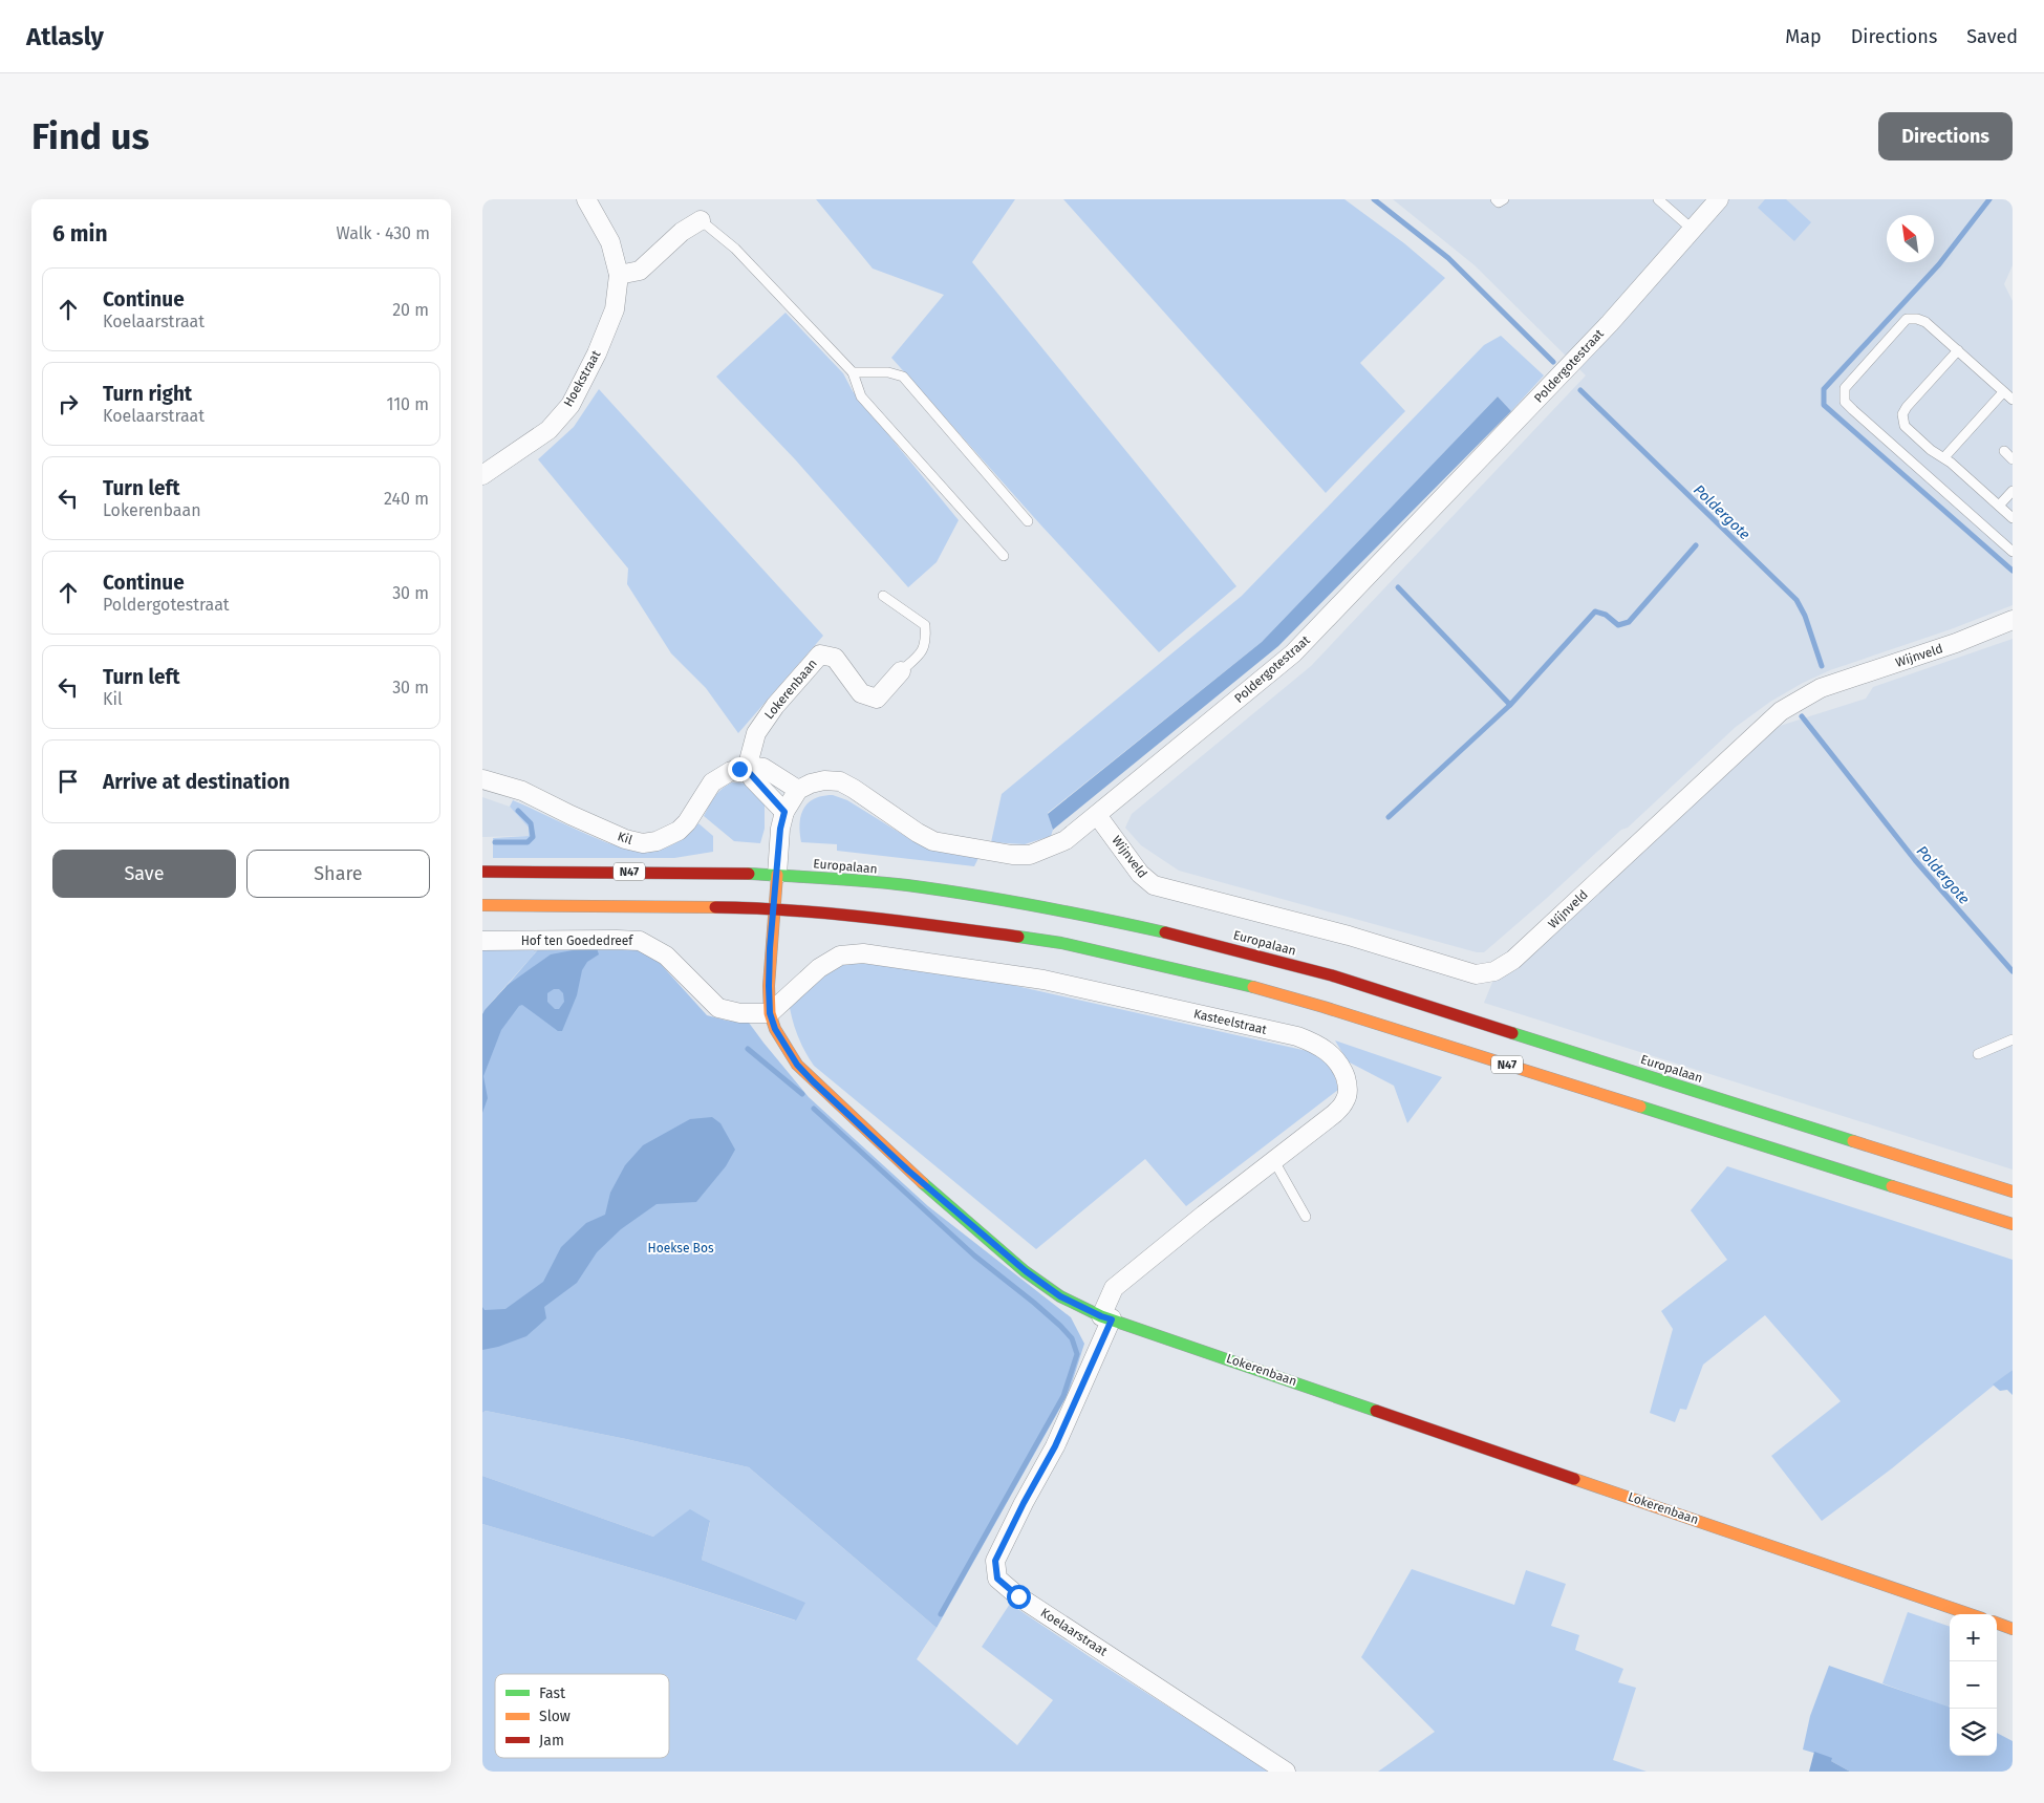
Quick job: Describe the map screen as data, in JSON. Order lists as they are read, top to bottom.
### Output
{
  "streets": {
    "main road": ["Lokerenbaan", "Europalaan", "N47"],
    "street": [
      "Poldergotestraat",
      "Hoekstraat",
      "Wijnveld",
      "Kil",
      "Hof ten Goededreef",
      "Kasteelstraat",
      "Koelaarstraat"
    ]
  },
  "crossings": [
    ["Poldergotestraat", "Wijnveld"],
    ["Poldergotestraat", "Kil"],
    ["Lokerenbaan", "Kil"],
    ["Lokerenbaan", "Europalaan"],
    ["Lokerenbaan", "N47"],
    ["Lokerenbaan", "Hof ten Goededreef"],
    ["Lokerenbaan", "Kasteelstraat"],
    ["Lokerenbaan", "Koelaarstraat"],
    ["Hof ten Goededreef", "Kasteelstraat"],
    ["Kasteelstraat", "Koelaarstraat"]
  ],
  "water": ["Poldergote"],
  "parks": ["Hoekse Bos"],
  "legend": ["Fast", "Slow", "Jam"],
  "north": "top left",
  "page": {
    "header": "Atlasly",
    "nav": ["Map", "Directions", "Saved"],
    "buttons": [
      "Directions",
      ["Save", "Share"]
    ],
    "title": "Find us",
    "heading": ["6 min", "Walk · 430 m"],
    "list": [
      ["Continue", "Koelaarstraat", "20 m"],
      ["Turn right", "Koelaarstraat", "110 m"],
      ["Turn left", "Lokerenbaan", "240 m"],
      ["Continue", "Poldergotestraat", "30 m"],
      ["Turn left", "Kil", "30 m"],
      "Arrive at destination"
    ],
    "map_buttons": ["+", "−"]
  }
}
